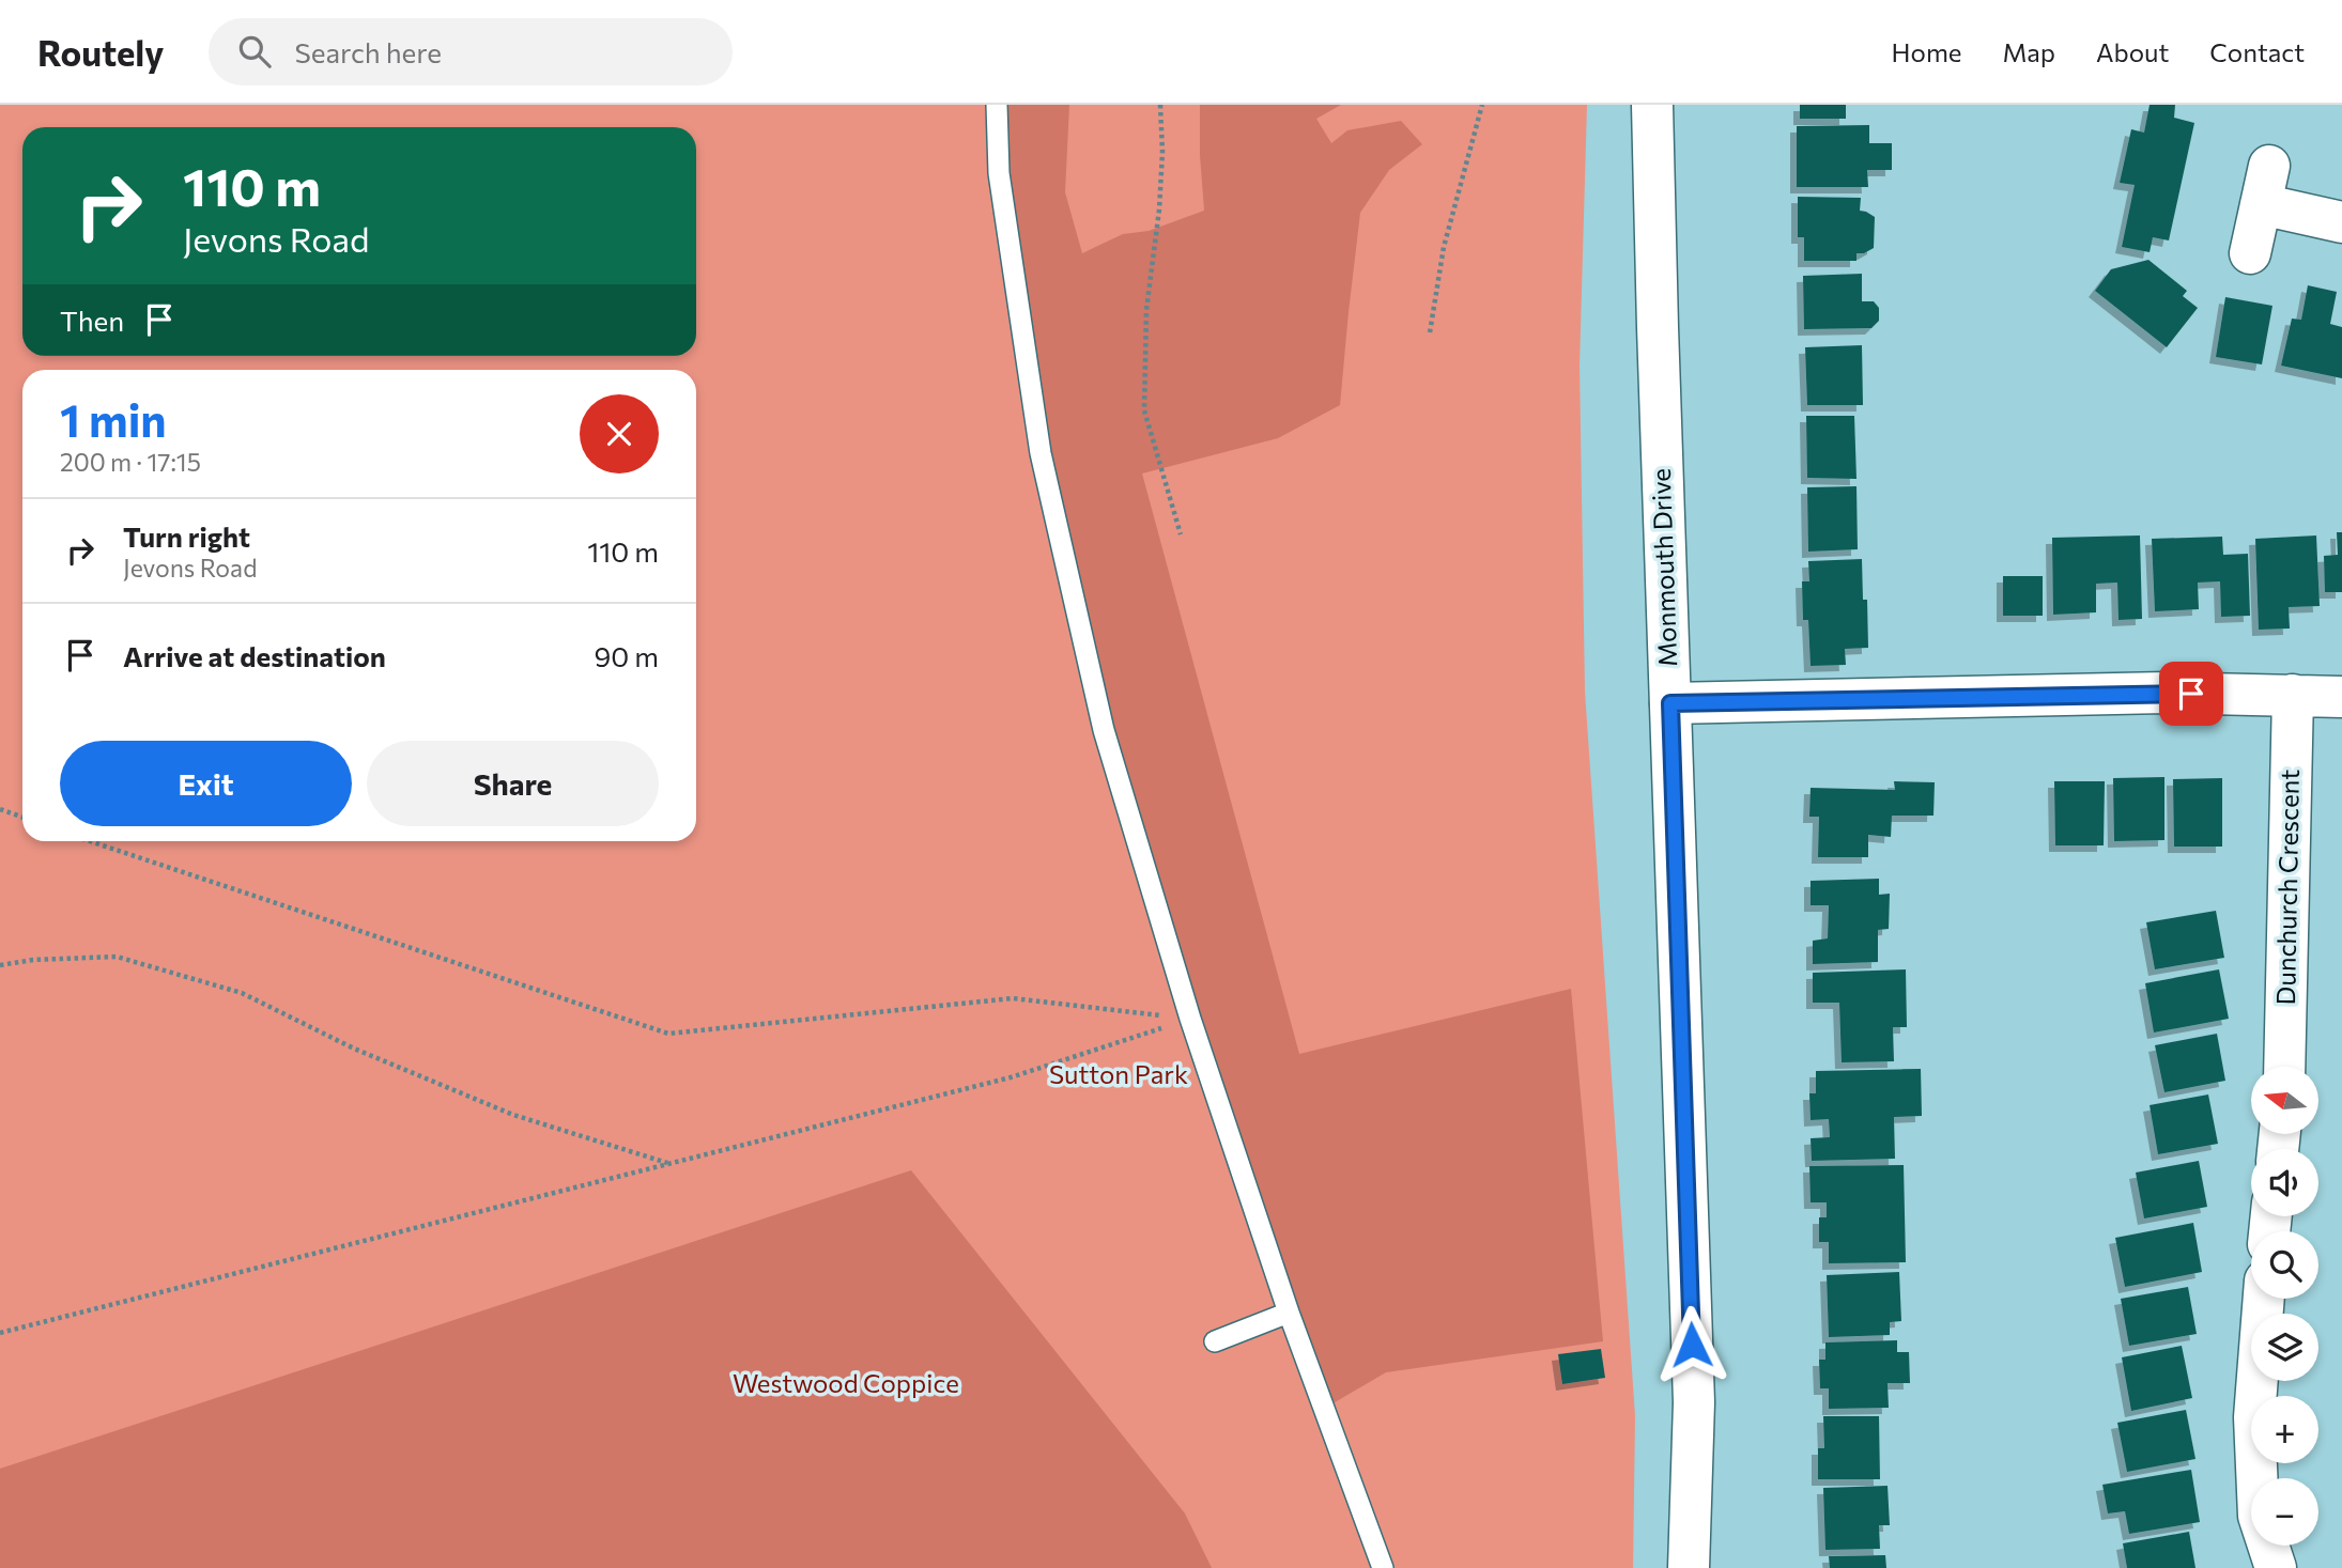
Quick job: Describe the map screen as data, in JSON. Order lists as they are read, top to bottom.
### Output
{
  "streets": {
    "street": ["Monmouth Drive", "Dunchurch Crescent"]
  },
  "parks": ["Sutton Park", "Westwood Coppice"],
  "north": "left",
  "page": {
    "header": "Routely",
    "search": "Search here",
    "nav": [
      "Home",
      "Map",
      "About",
      "Contact"
    ],
    "turn": ["110 m", "Jevons Road"],
    "then": "Then",
    "heading": ["1 min", "200 m · 17:15"],
    "list": [
      {
        "name": "Turn right",
        "note": "Jevons Road",
        "value": "110 m"
      },
      {
        "name": "Arrive at destination",
        "value": "90 m"
      }
    ],
    "buttons": ["Exit", "Share"],
    "map_buttons": ["+", "−"]
  }
}
